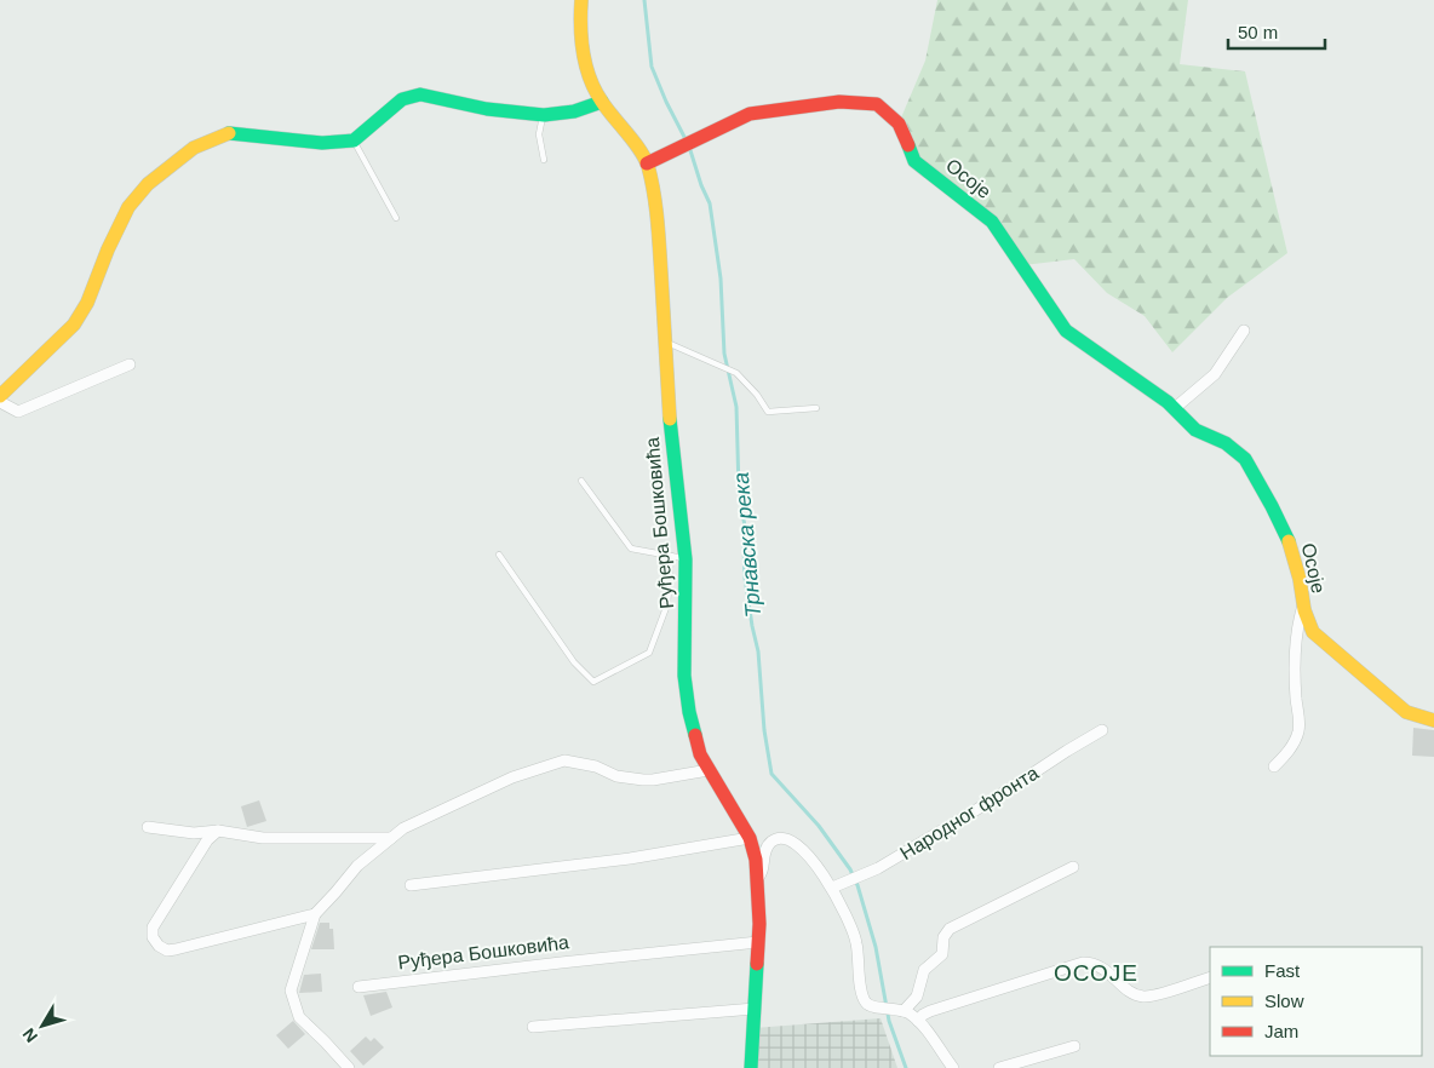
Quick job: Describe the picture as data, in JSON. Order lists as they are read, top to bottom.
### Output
{
  "streets": {
    "street": ["Осоје", "Руђера Бошковића", "Народног фронта"]
  },
  "crossings": [
    ["Осоје", "Руђера Бошковића"],
    ["Руђера Бошковића", "Народног фронта"]
  ],
  "districts": ["ОСОЈЕ"],
  "water": ["Трнавска река"],
  "legend": ["Fast", "Slow", "Jam"],
  "scale_bar": "50 m",
  "north": "bottom left"
}
